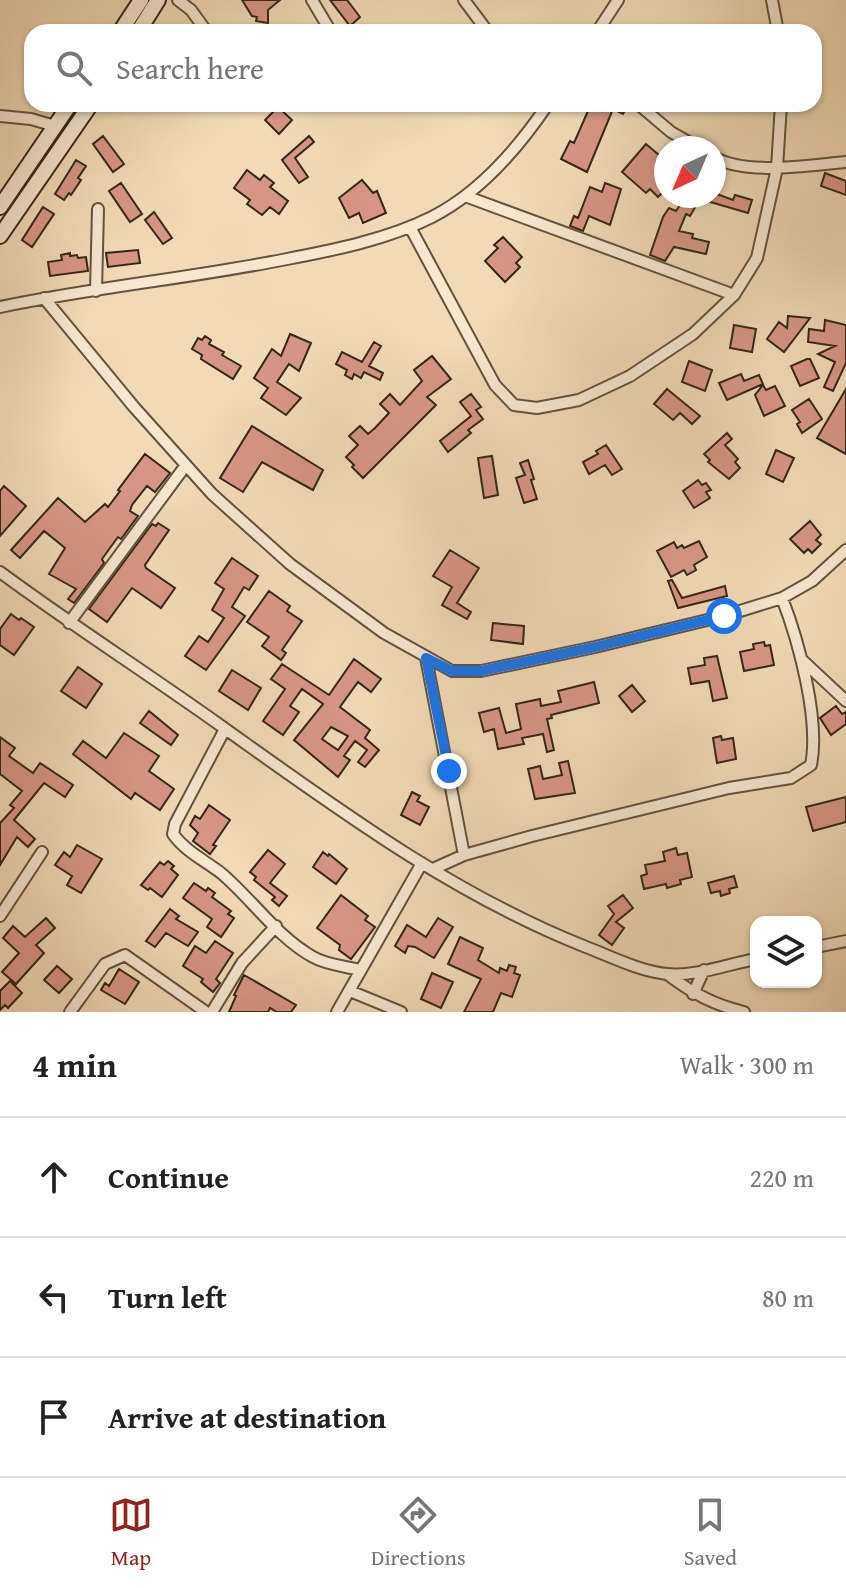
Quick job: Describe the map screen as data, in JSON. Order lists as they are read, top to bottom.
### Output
{
  "north": "bottom left",
  "page": {
    "search": "Search here",
    "heading": ["4 min", "Walk · 300 m"],
    "list": [
      ["Continue", "220 m"],
      ["Turn left", "80 m"],
      "Arrive at destination"
    ],
    "nav": ["Map", "Directions", "Saved"]
  }
}
